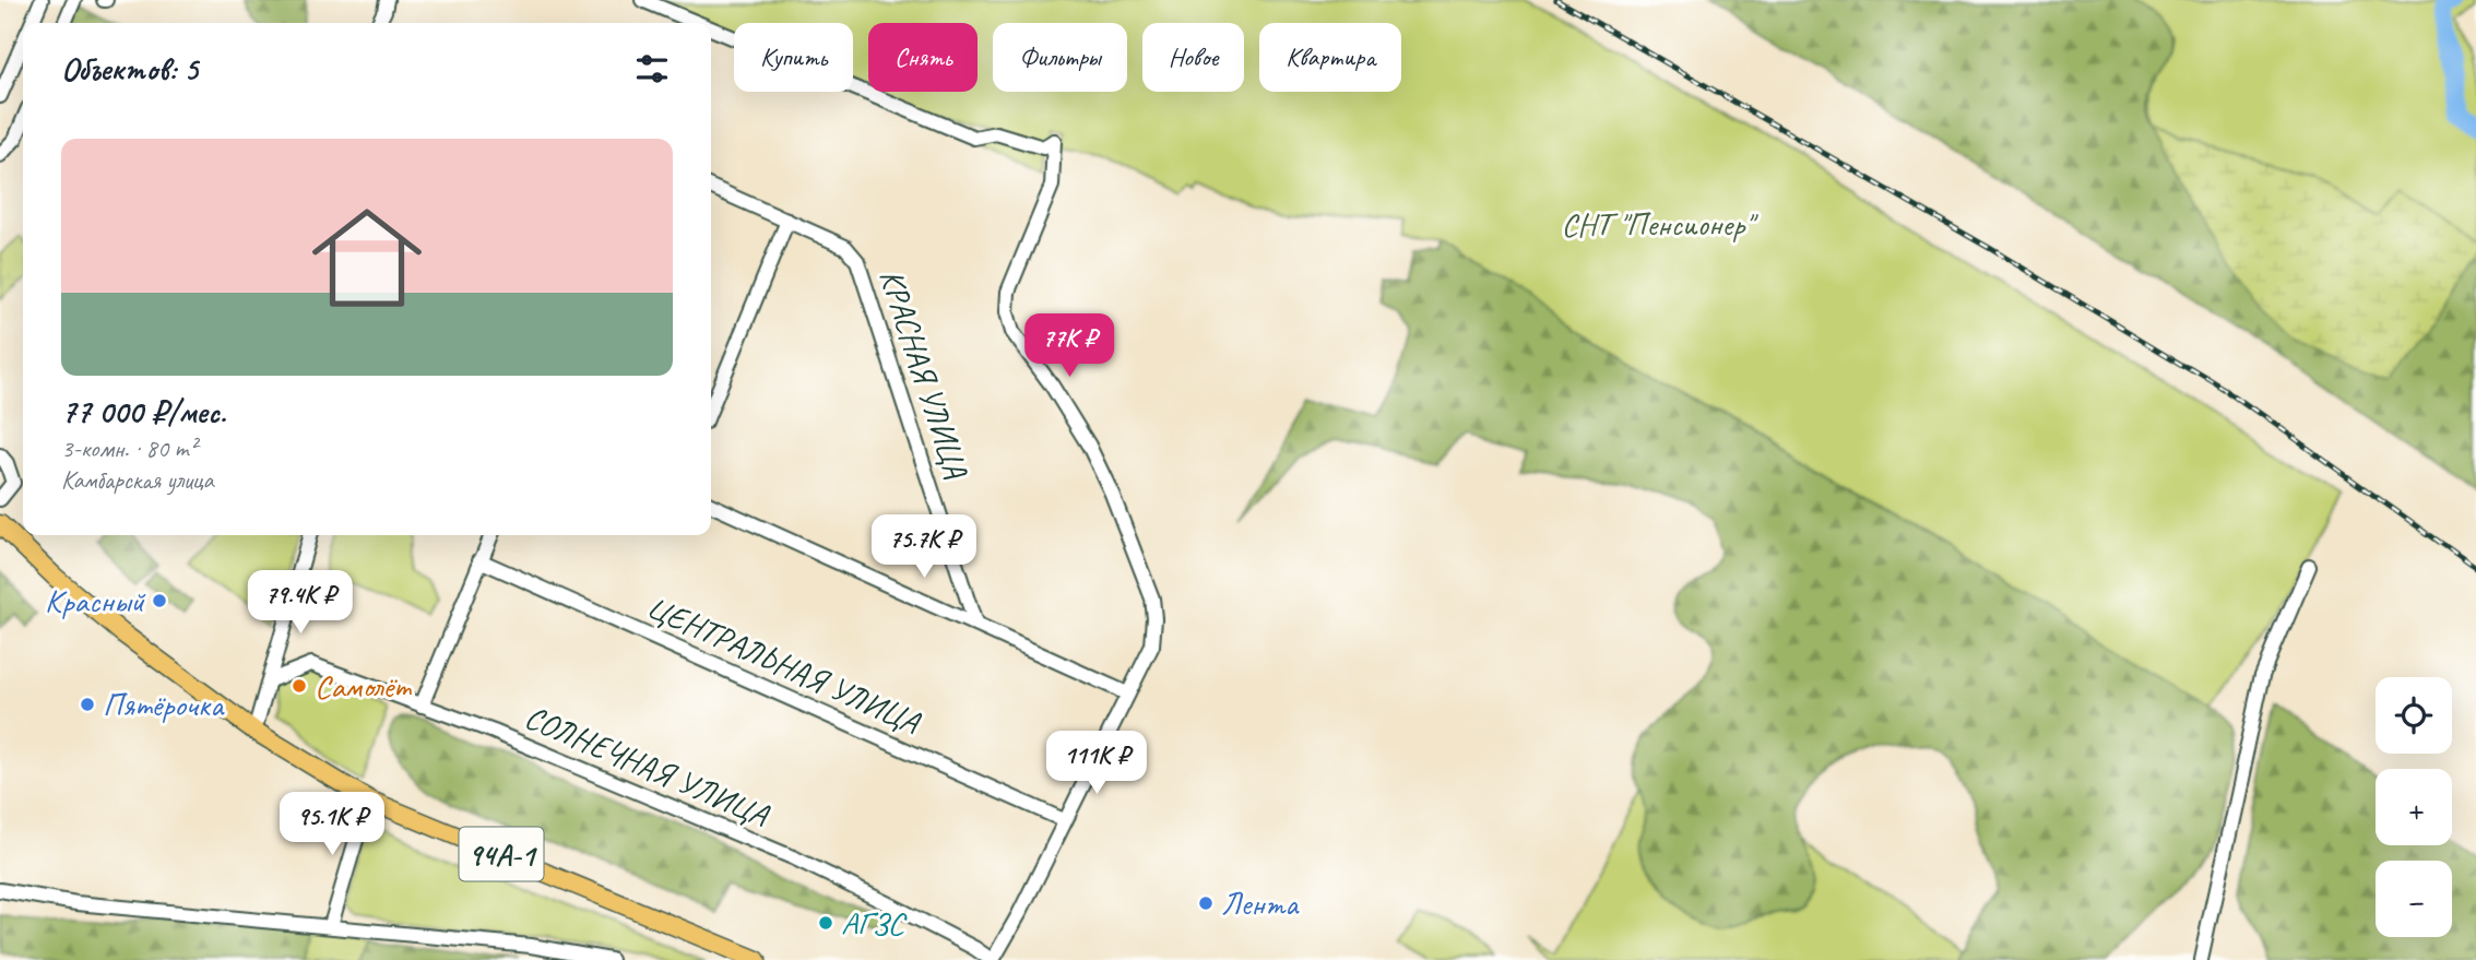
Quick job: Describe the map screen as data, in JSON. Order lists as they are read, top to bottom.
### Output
{
  "streets": {
    "main road": ["94А-1"],
    "street": ["КРАСНАЯ УЛИЦА", "ЦЕНТРАЛЬНАЯ УЛИЦА", "СОЛНЕЧНАЯ УЛИЦА"]
  },
  "parks": ["СНТ \"Пенсионер\""],
  "places": [
    "Красный",
    "Самолёт",
    "Пятёрочка",
    "Лента",
    "АГЗС"
  ],
  "page": {
    "chip": [
      "Купить",
      "Снять",
      "Фильтры",
      "Новое",
      "Квартира"
    ],
    "heading": "Объектов: 5",
    "list": [
      {
        "name": "77 000 ₽/мес.",
        "note": "3-комн. · 80 m² · Камбарская улица"
      }
    ],
    "price": [
      "77K ₽",
      "75.7K ₽",
      "79.4K ₽",
      "111K ₽",
      "95.1K ₽"
    ],
    "map_buttons": ["+", "−"]
  }
}
